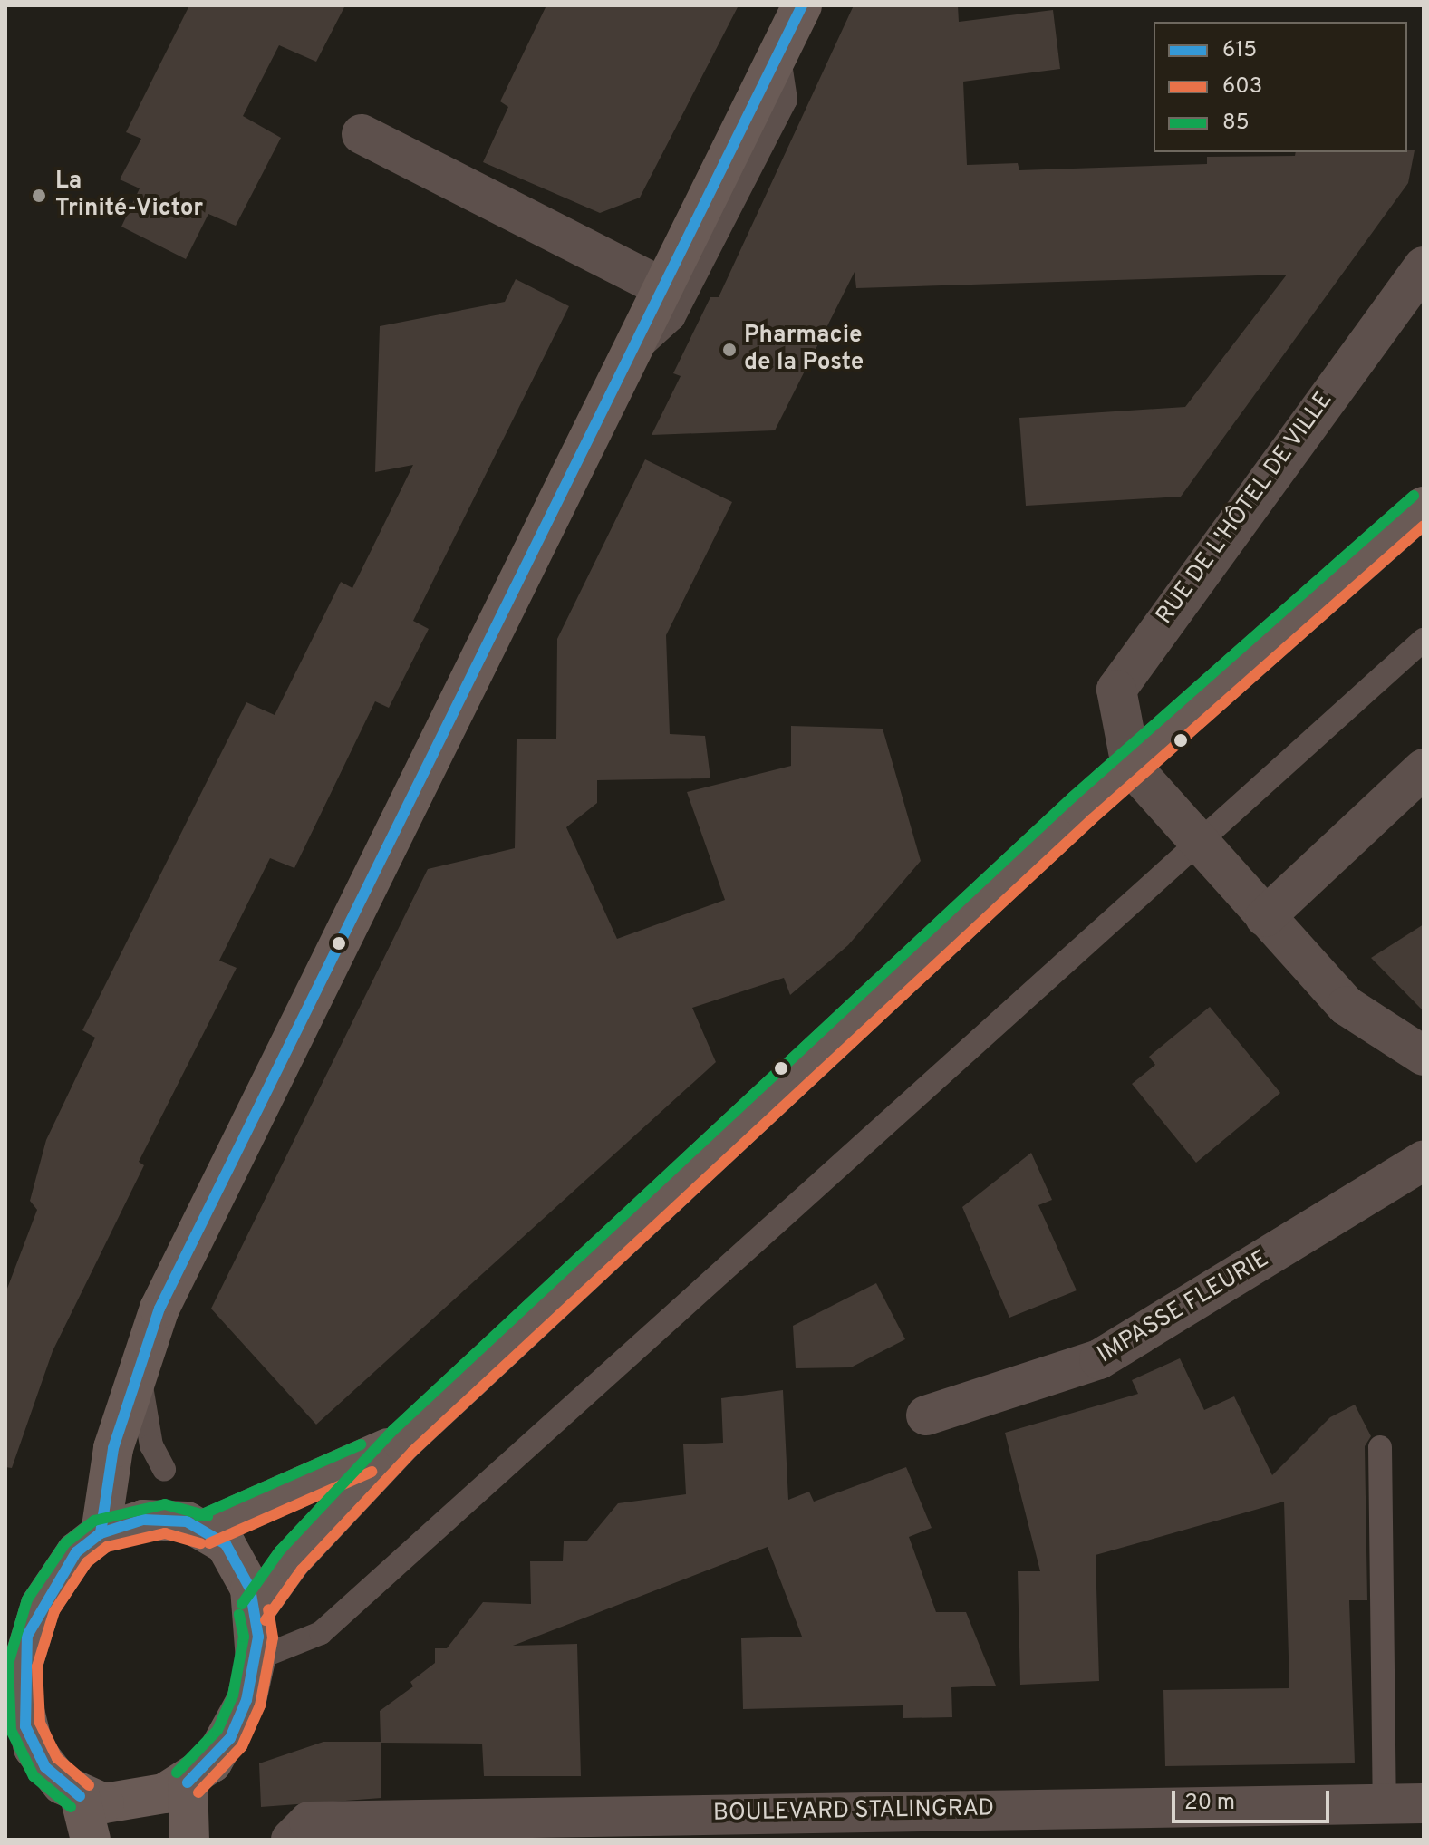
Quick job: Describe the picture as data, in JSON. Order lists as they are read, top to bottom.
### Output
{
  "streets": {
    "street": ["RUE DE L'HÔTEL DE VILLE", "IMPASSE FLEURIE", "BOULEVARD STALINGRAD"]
  },
  "places": ["La Trinité-Victor", "Pharmacie de la Poste"],
  "lines": ["transit line 615", "transit line 85", "transit line 603"],
  "legend": ["615", "603", "85"],
  "scale_bar": "20 m"
}
